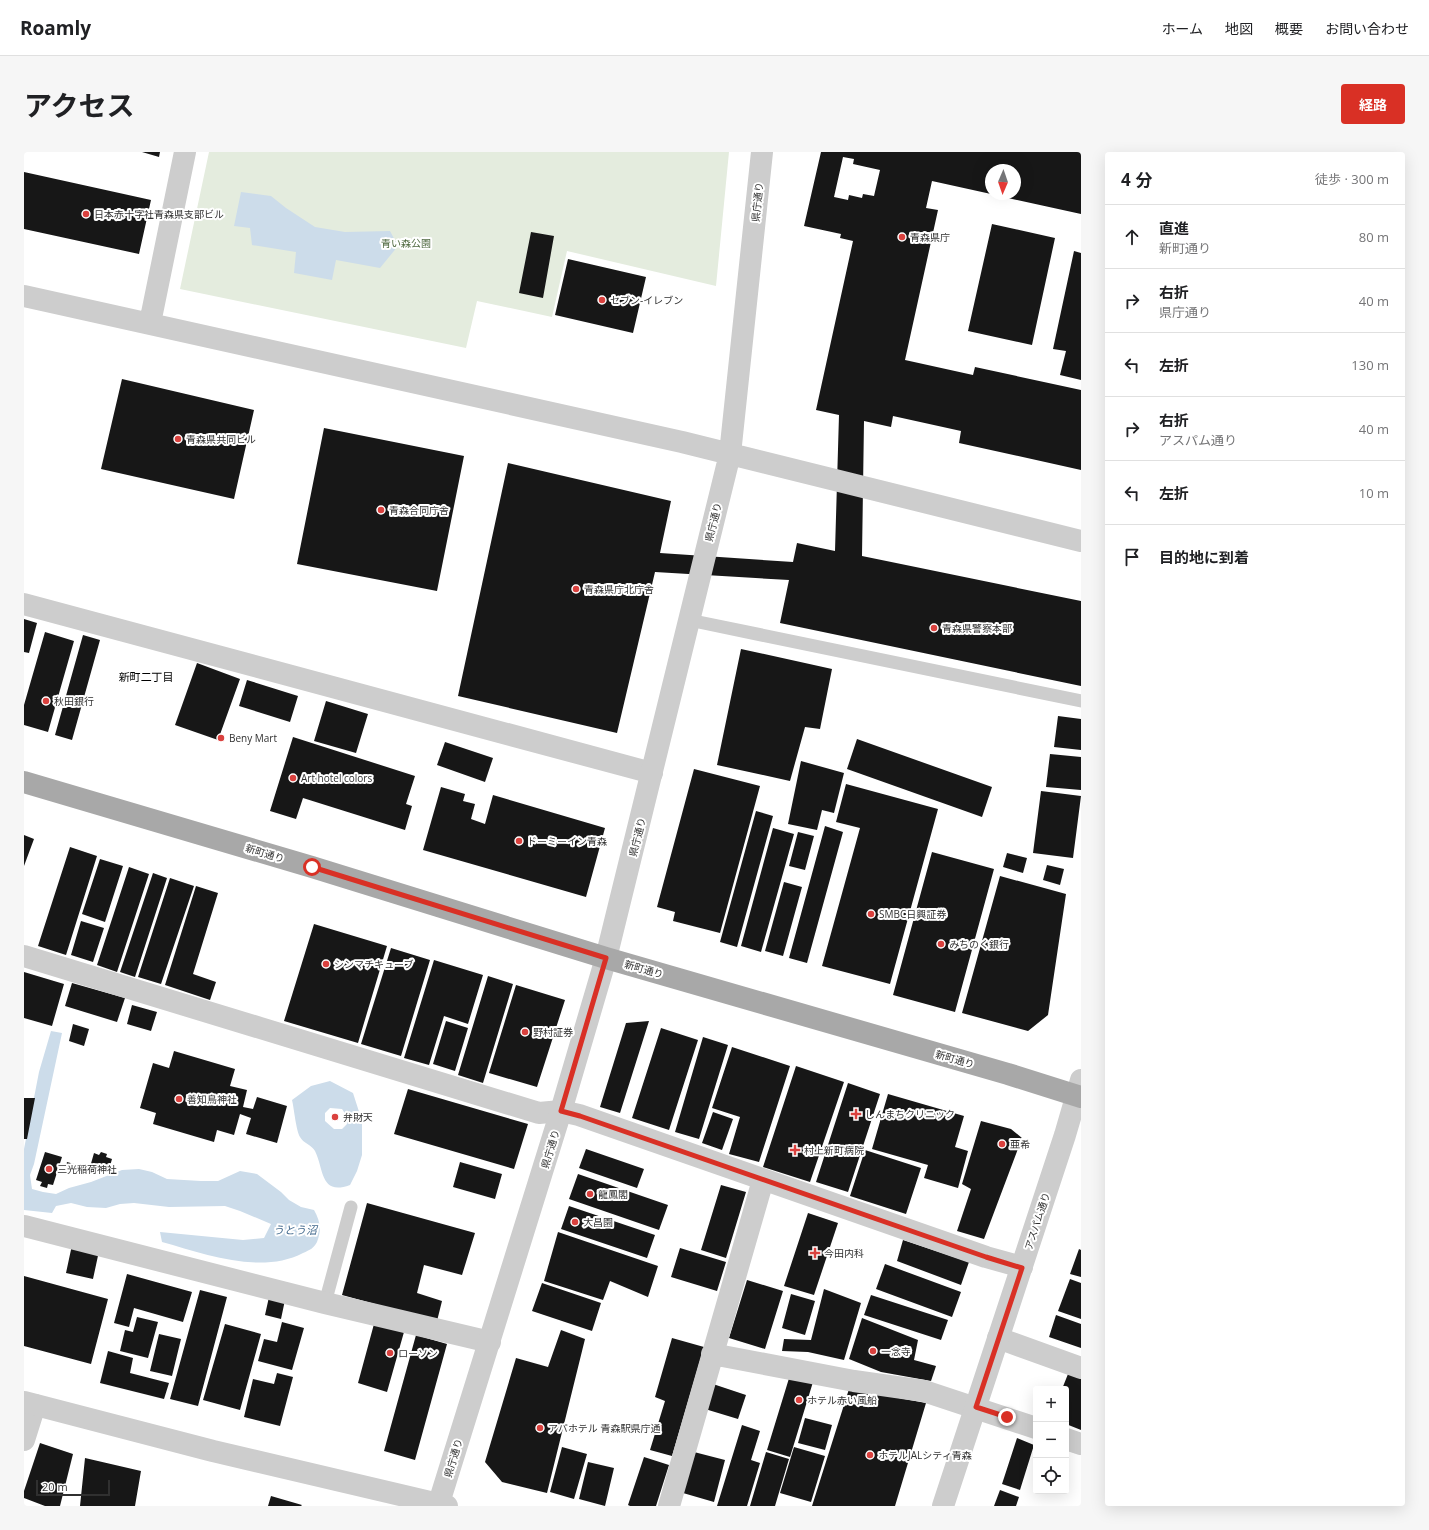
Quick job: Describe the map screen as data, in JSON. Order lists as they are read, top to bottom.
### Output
{
  "streets": {
    "main road": ["新町通り"],
    "street": ["県庁通り", "アスパム通り"]
  },
  "crossings": [
    ["県庁通り", "新町通り"],
    ["新町通り", "アスパム通り"]
  ],
  "districts": ["新町二丁目"],
  "water": ["うとう沼"],
  "parks": ["青い森公園"],
  "places": {
    "other": [
      "日本赤十字社青森県支部ビル",
      "青森県庁",
      "セブン-イレブン",
      "青森県共同ビル",
      "青森合同庁舎",
      "青森県庁北庁舎",
      "青森県警察本部",
      "秋田銀行",
      "Beny Mart",
      "Art hotel colors",
      "ドーミーイン青森",
      "SMBC日興証券",
      "みちのく銀行",
      "シンマチキューブ",
      "野村証券",
      "善知鳥神社",
      "弁財天",
      "亜希",
      "三光稲荷神社",
      "龍鳳閣",
      "大昌園",
      "一念寺",
      "ローソン",
      "ホテル赤い風船",
      "アパホテル 青森駅県庁通",
      "ホテルJALシティ青森"
    ],
    "health": ["しんまちクリニック", "村上新町病院", "今田内科"]
  },
  "scale_bar": "20 m",
  "north": "bottom",
  "page": {
    "header": "Roamly",
    "nav": [
      "ホーム",
      "地図",
      "概要",
      "お問い合わせ"
    ],
    "title": "アクセス",
    "buttons": "経路",
    "heading": ["4 分", "徒歩 · 300 m"],
    "list": [
      ["直進", "新町通り", "80 m"],
      ["右折", "県庁通り", "40 m"],
      ["左折", "130 m"],
      ["右折", "アスパム通り", "40 m"],
      ["左折", "10 m"],
      "目的地に到着"
    ],
    "map_buttons": ["+", "−"],
    "scale": "20 m"
  }
}
